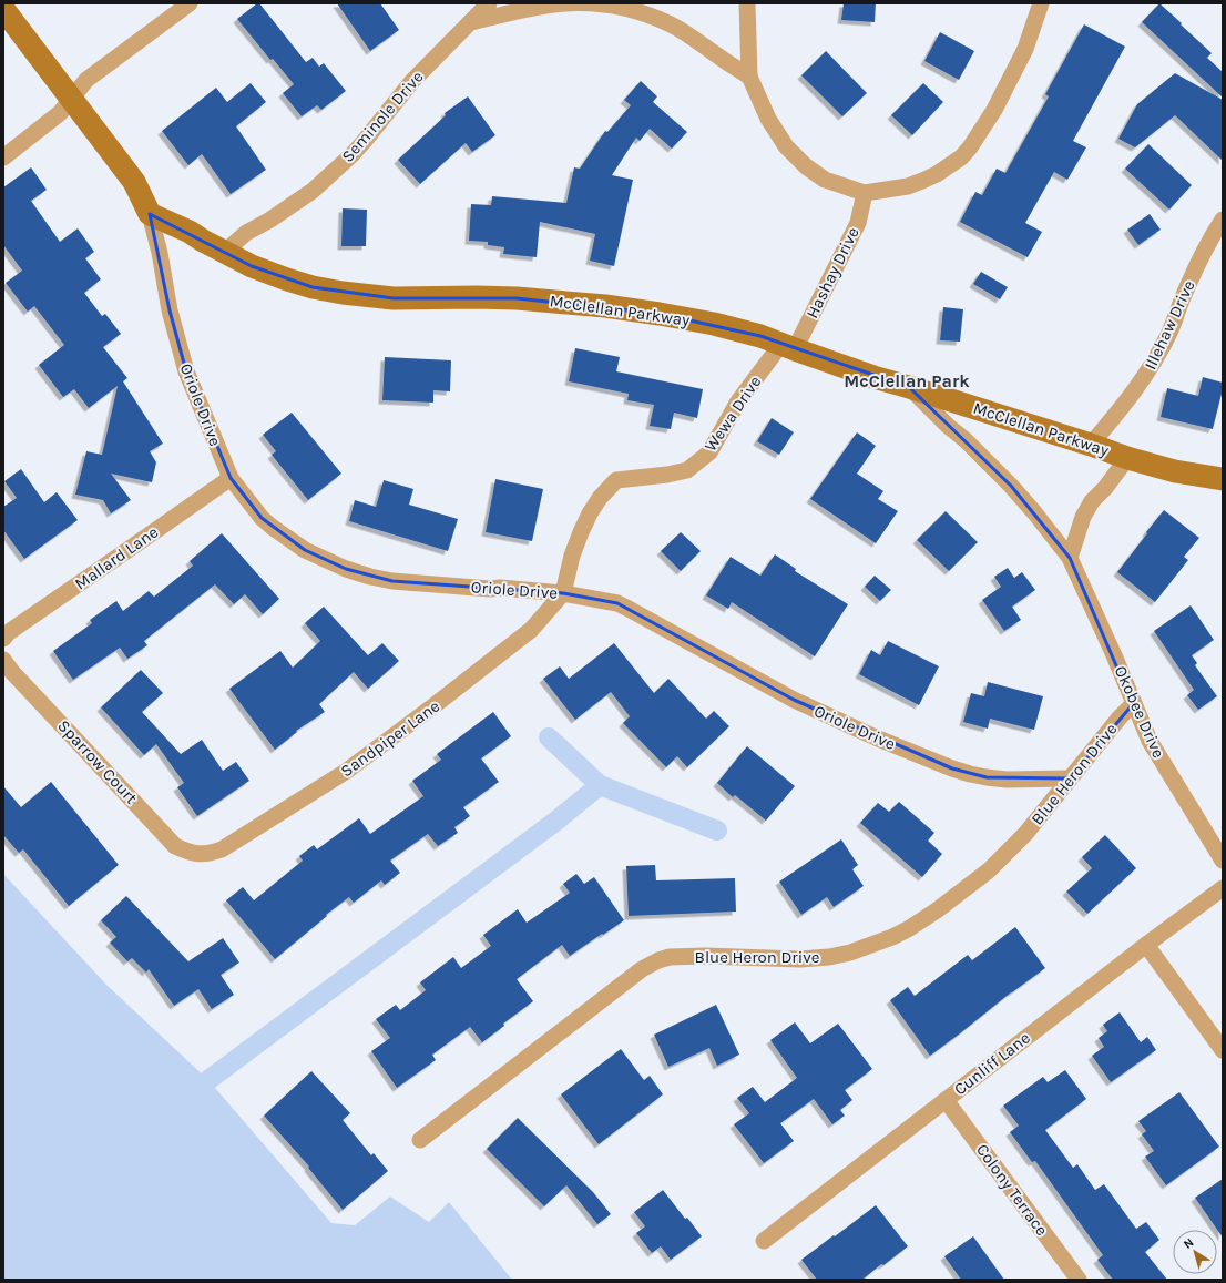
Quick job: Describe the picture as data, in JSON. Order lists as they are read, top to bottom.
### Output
{
  "streets": {
    "street": [
      "Seminole Drive",
      "Hashay Drive",
      "McClellan Parkway",
      "Illehaw Drive",
      "Oriole Drive",
      "Wewa Drive",
      "Mallard Lane",
      "Okobee Drive",
      "Sandpiper Lane",
      "Sparrow Court",
      "Blue Heron Drive",
      "Cunliff Lane",
      "Colony Terrace"
    ]
  },
  "crossings": [
    ["Seminole Drive", "McClellan Parkway"],
    ["Hashay Drive", "McClellan Parkway"],
    ["Hashay Drive", "Wewa Drive"],
    ["McClellan Parkway", "Illehaw Drive"],
    ["McClellan Parkway", "Oriole Drive"],
    ["McClellan Parkway", "Wewa Drive"],
    ["McClellan Parkway", "Okobee Drive"],
    ["Oriole Drive", "Wewa Drive"],
    ["Oriole Drive", "Mallard Lane"],
    ["Oriole Drive", "Sandpiper Lane"],
    ["Oriole Drive", "Blue Heron Drive"],
    ["Wewa Drive", "Sandpiper Lane"],
    ["Okobee Drive", "Blue Heron Drive"],
    ["Sandpiper Lane", "Sparrow Court"],
    ["Cunliff Lane", "Colony Terrace"]
  ],
  "districts": ["McClellan Park"],
  "north": "top left"
}
